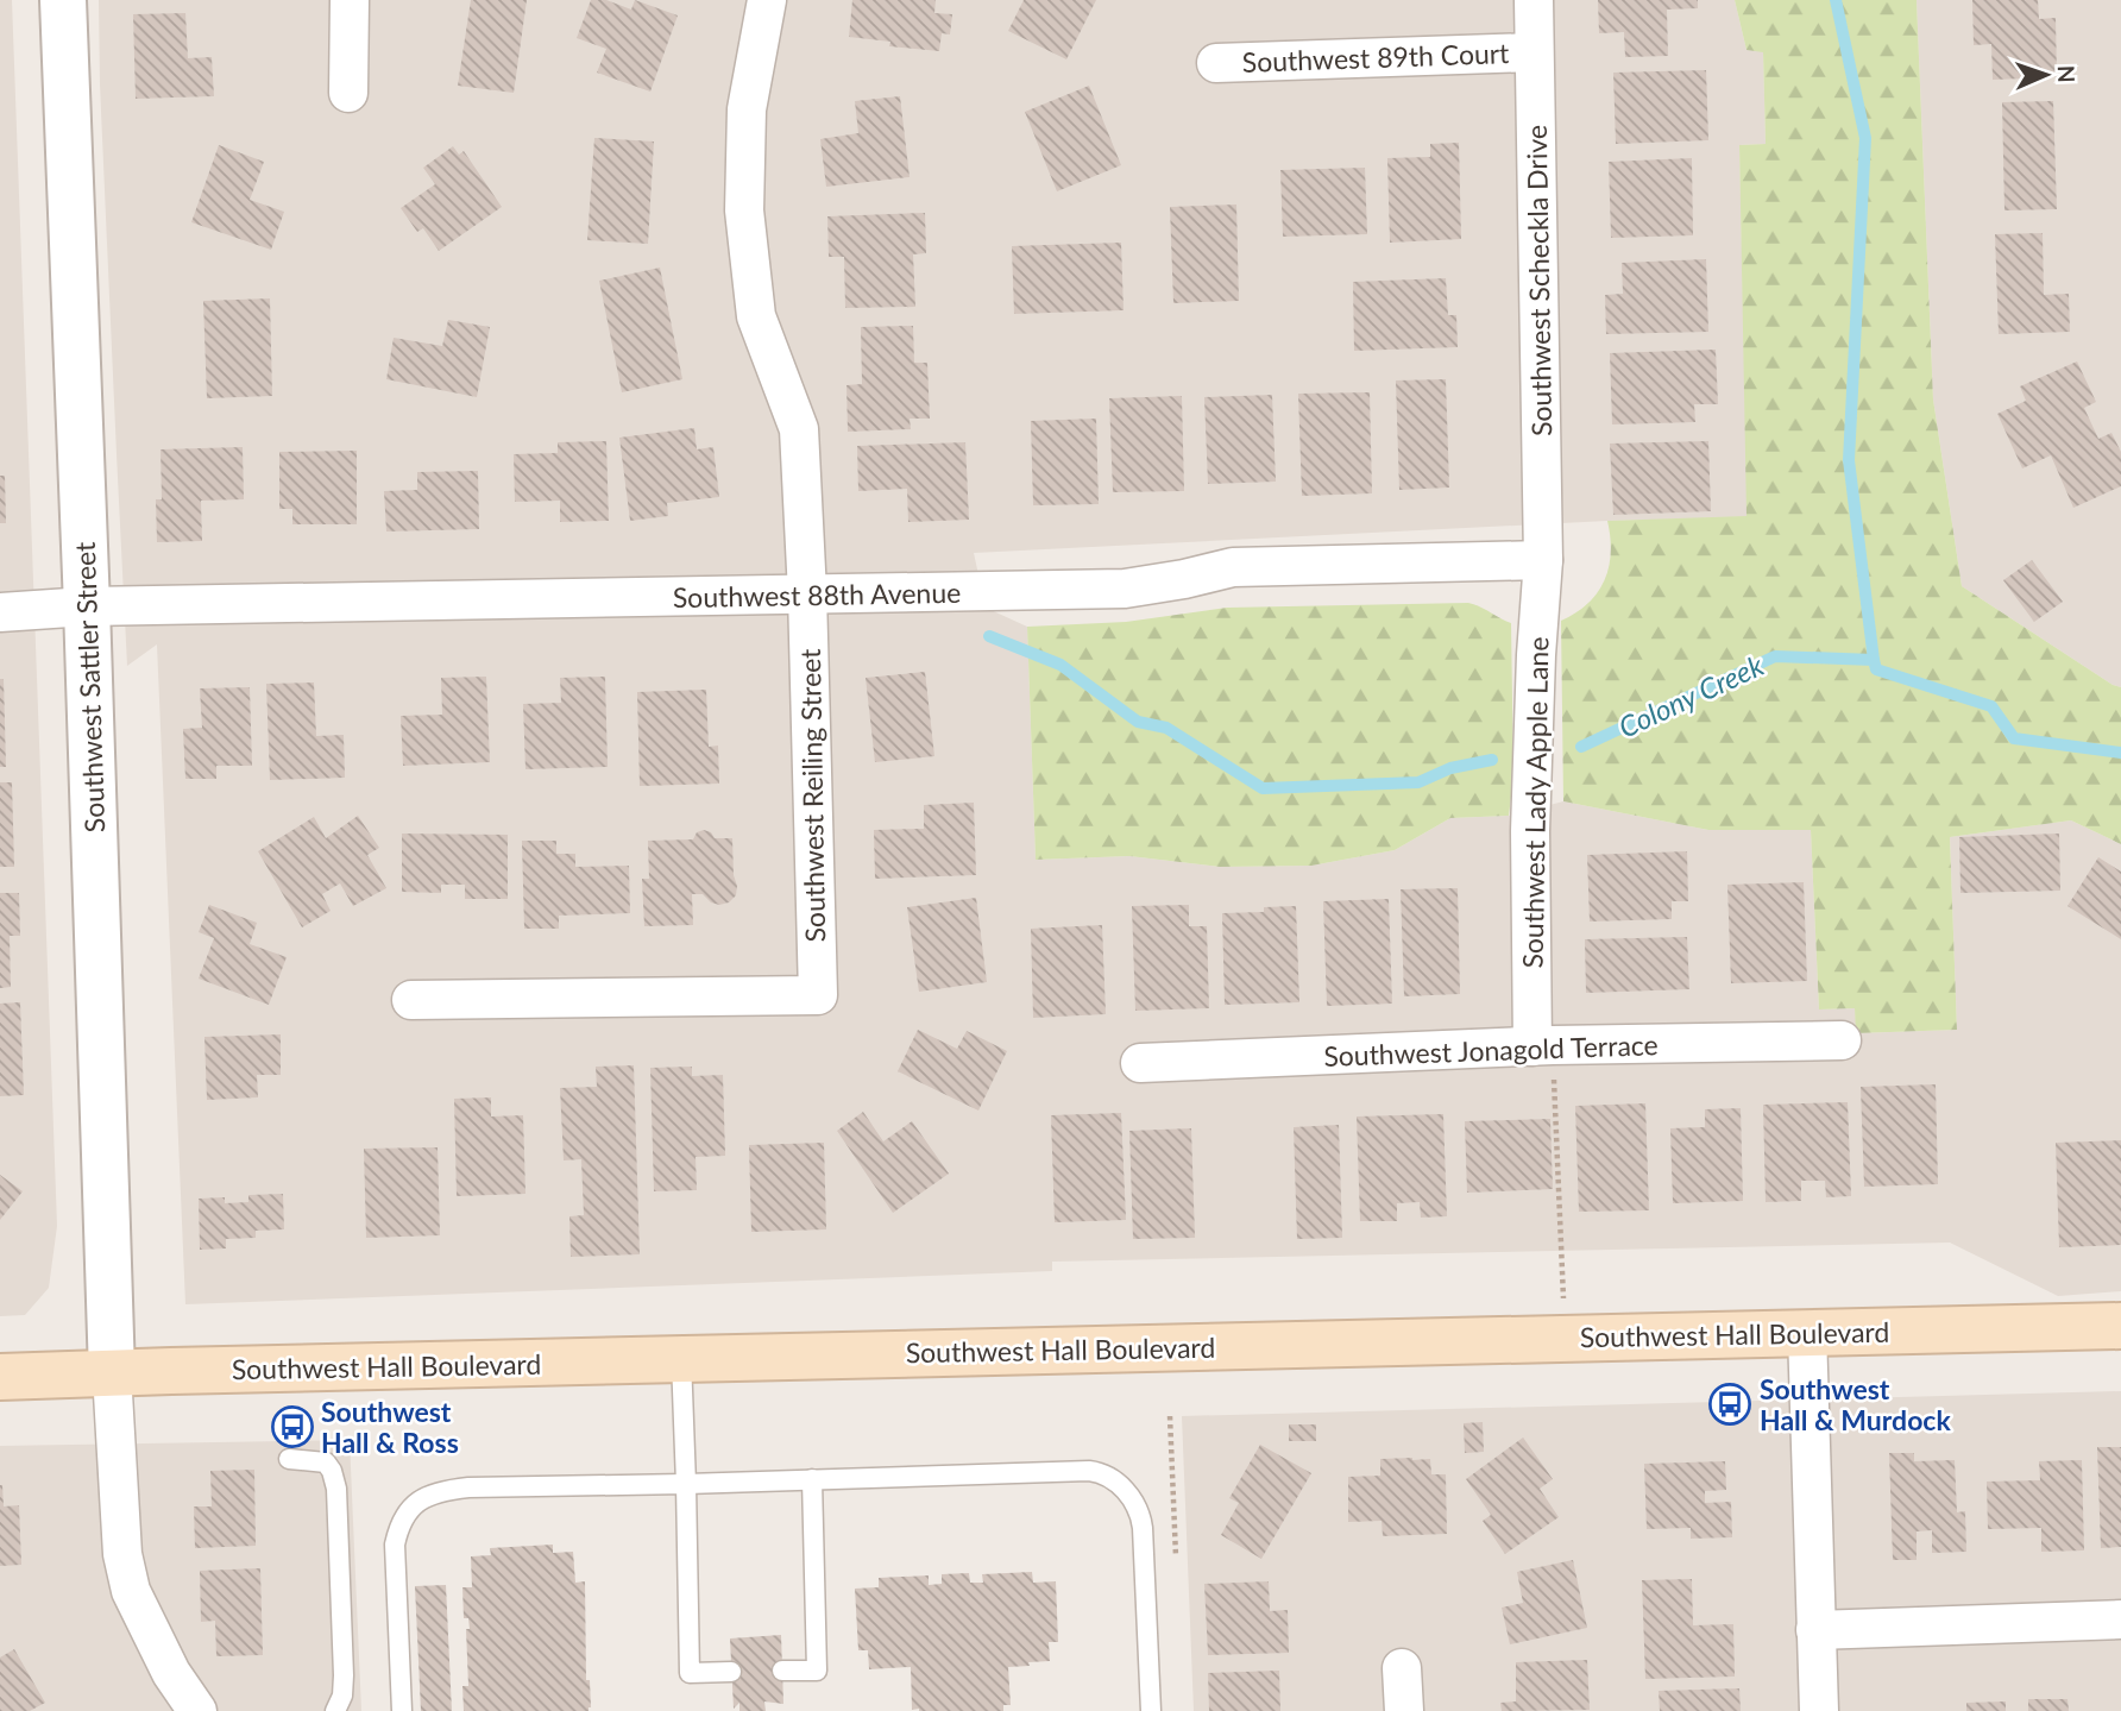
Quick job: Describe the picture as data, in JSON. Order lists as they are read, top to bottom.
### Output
{
  "streets": {
    "main road": ["Southwest Hall Boulevard"],
    "street": [
      "Southwest 89th Court",
      "Southwest Scheckla Drive",
      "Southwest 88th Avenue",
      "Southwest Sattler Street",
      "Southwest Reiling Street",
      "Southwest Lady Apple Lane",
      "Southwest Jonagold Terrace"
    ]
  },
  "crossings": [
    ["Southwest 89th Court", "Southwest Scheckla Drive"],
    ["Southwest Scheckla Drive", "Southwest 88th Avenue"],
    ["Southwest Scheckla Drive", "Southwest Lady Apple Lane"],
    ["Southwest 88th Avenue", "Southwest Sattler Street"],
    ["Southwest 88th Avenue", "Southwest Reiling Street"],
    ["Southwest 88th Avenue", "Southwest Lady Apple Lane"],
    ["Southwest Sattler Street", "Southwest Hall Boulevard"],
    ["Southwest Lady Apple Lane", "Southwest Jonagold Terrace"]
  ],
  "water": ["Colony Creek"],
  "places": {
    "bus stop": ["Southwest Hall & Murdock", "Southwest Hall & Ross"]
  },
  "north": "right"
}
